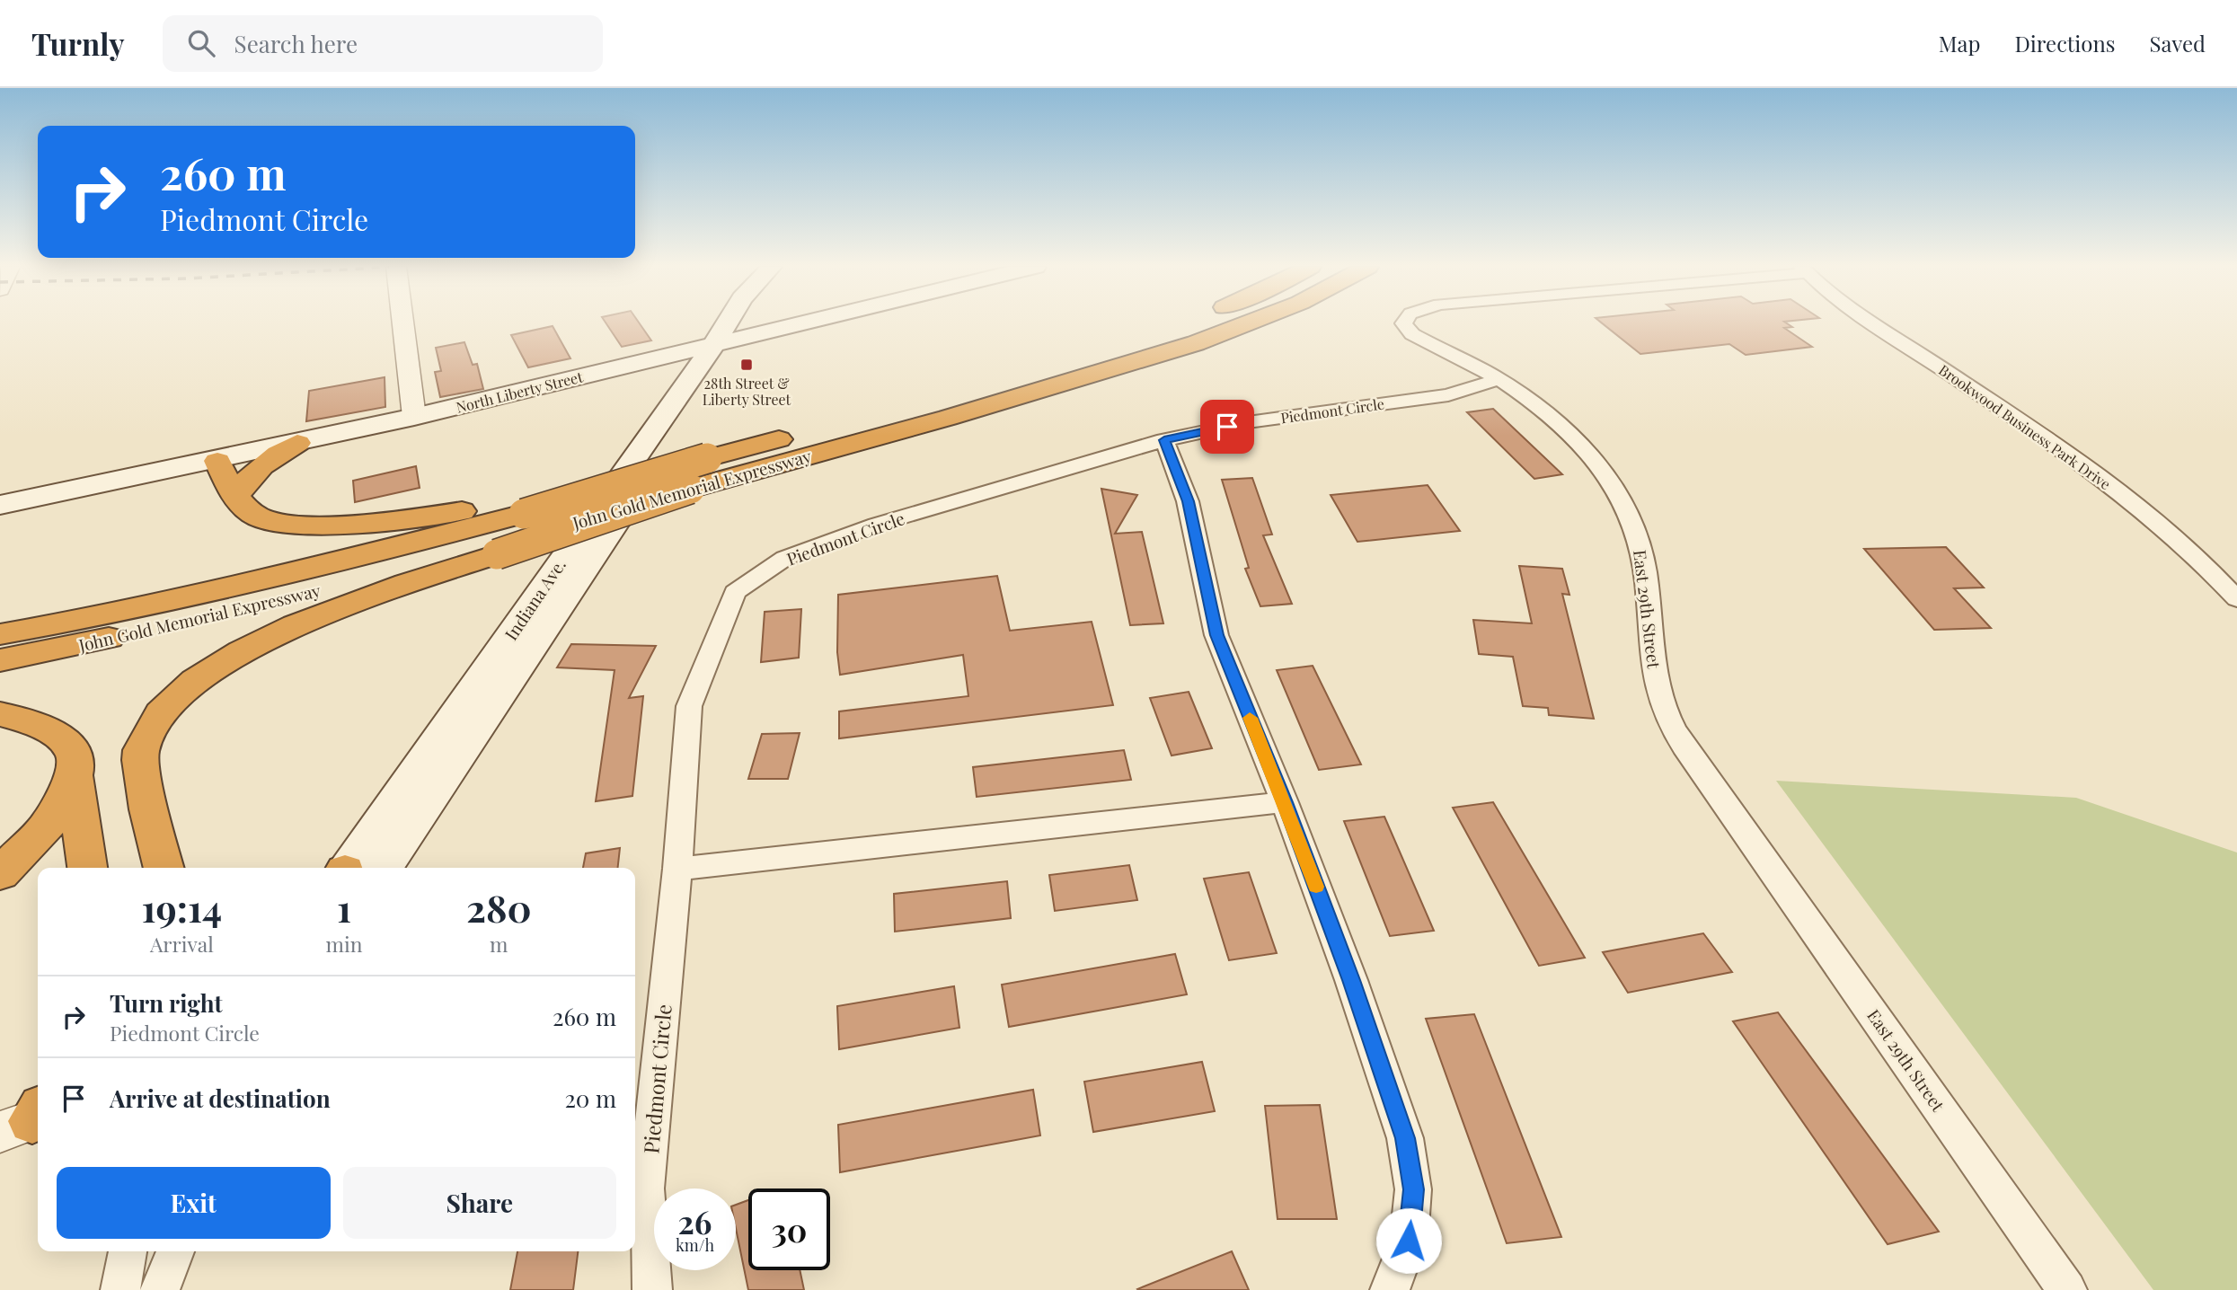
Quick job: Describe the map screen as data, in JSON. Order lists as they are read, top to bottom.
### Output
{
  "streets": {
    "highway": ["John Gold Memorial Expressway"],
    "main road": ["North Liberty Street", "Indiana Ave."],
    "street": ["Piedmont Circle", "Brookwood Business Park Drive", "East 29th Street"]
  },
  "crossings": [
    ["North Liberty Street", "Indiana Ave."],
    ["Piedmont Circle", "East 29th Street"]
  ],
  "places": {
    "transit": ["28th Street & Liberty Street"]
  },
  "page": {
    "header": "Turnly",
    "search": "Search here",
    "nav": ["Map", "Directions", "Saved"],
    "turn": ["260 m", "Piedmont Circle"],
    "eta": [
      "19:14",
      "Arrival",
      "1",
      "min",
      "280",
      "m"
    ],
    "list": [
      {
        "name": "Turn right",
        "note": "Piedmont Circle",
        "value": "260 m"
      },
      {
        "name": "Arrive at destination",
        "value": "20 m"
      }
    ],
    "buttons": ["Exit", "Share"],
    "speed": "26 km/h",
    "limit": "30"
  }
}
